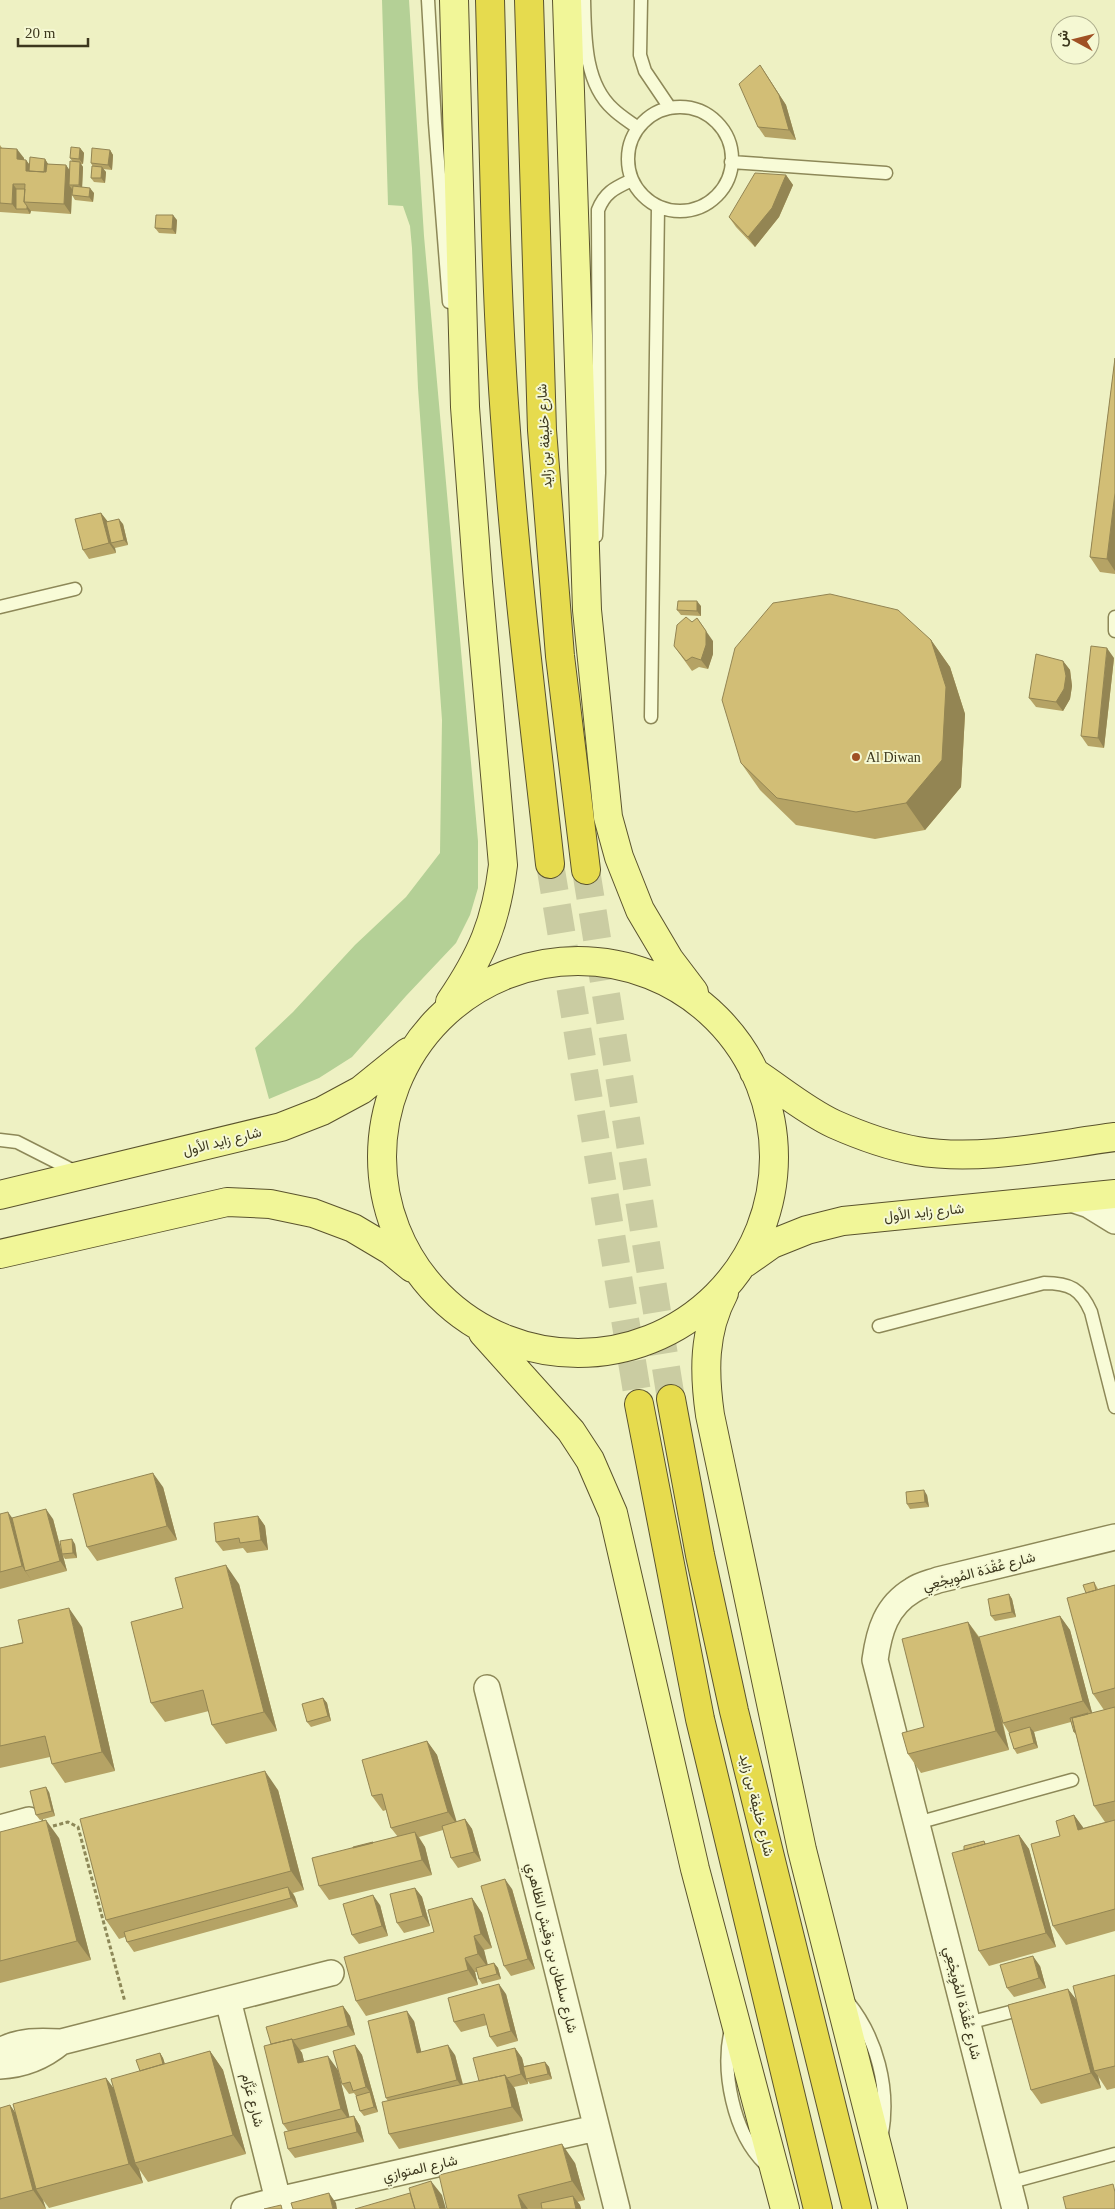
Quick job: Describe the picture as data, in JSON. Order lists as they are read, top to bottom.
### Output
{
  "streets": {
    "highway": ["شارع خليفة بن زايد"],
    "main road": ["شارع زايد الأول"],
    "street": [
      "شارع عُقْدَة المُوِيجْعِي",
      "شارع سلطان بن وقيش الظاهري",
      "شارع عَزَّام",
      "شارع المتوازي"
    ]
  },
  "crossings": [
    ["شارع سلطان بن وقيش الظاهري", "شارع المتوازي"],
    ["شارع عَزَّام", "شارع المتوازي"]
  ],
  "places": ["Al Diwan"],
  "scale_bar": "20 m",
  "north": "left"
}
